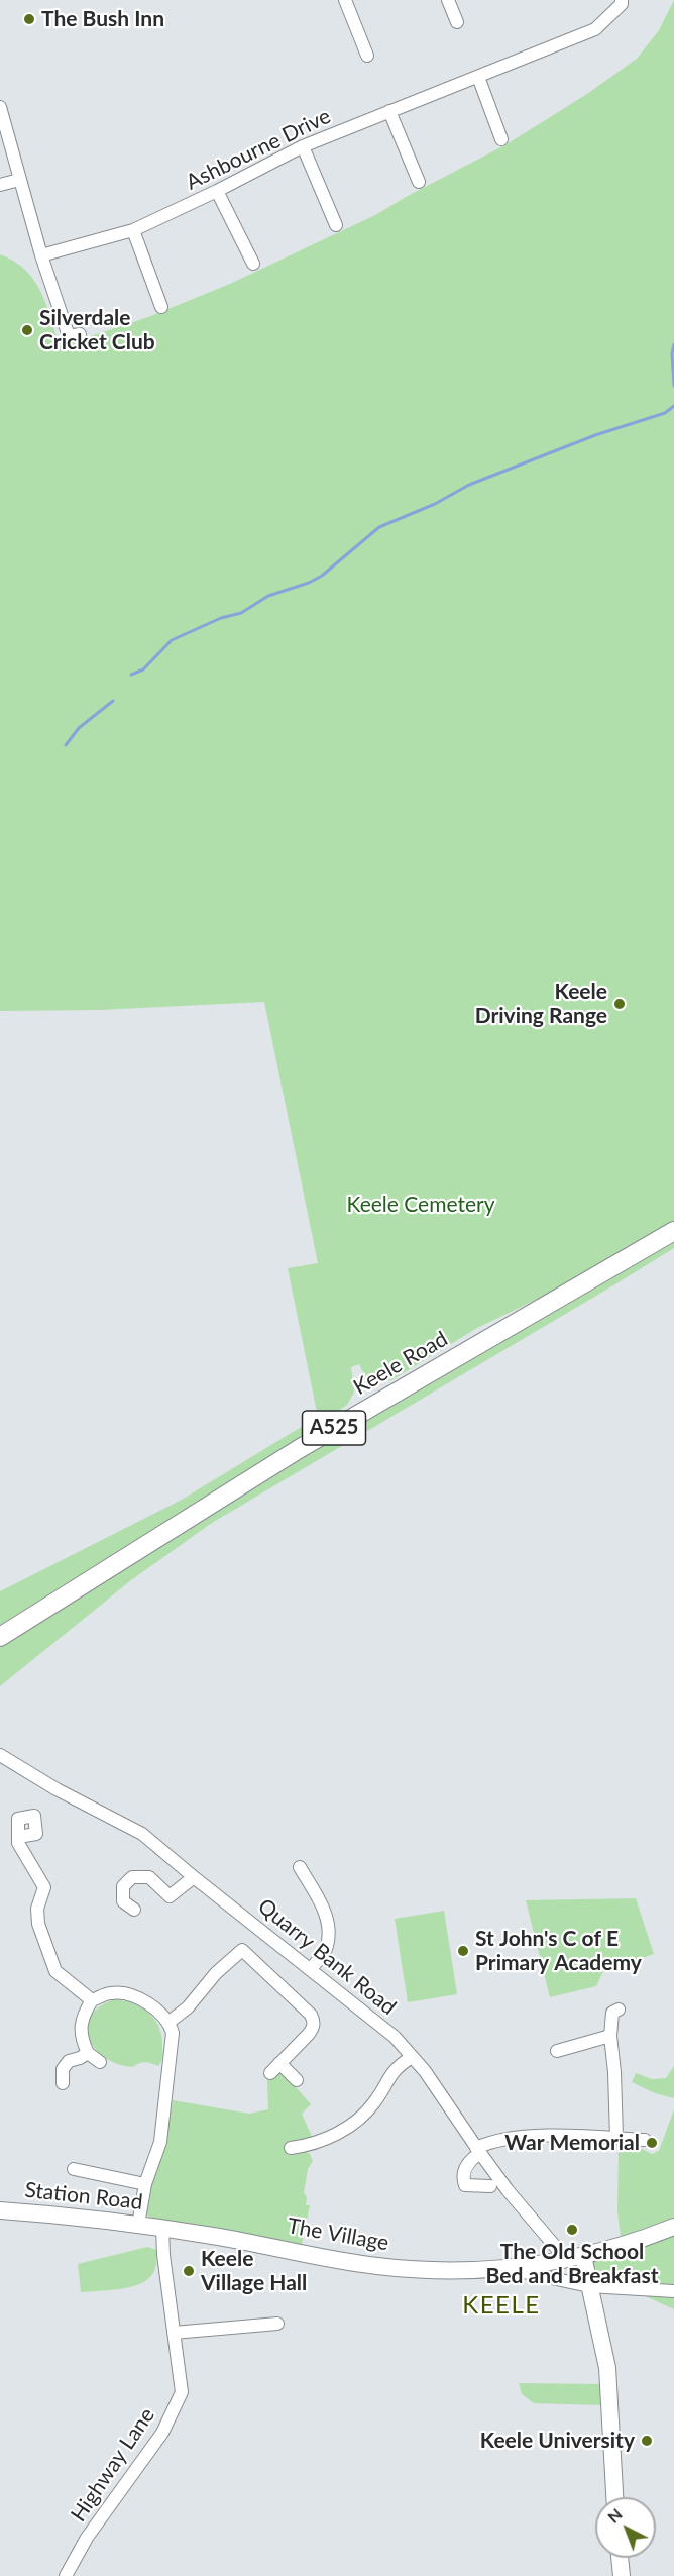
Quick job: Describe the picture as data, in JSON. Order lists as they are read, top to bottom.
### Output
{
  "streets": {
    "main road": ["Keele Road", "A525"],
    "street": [
      "Ashbourne Drive",
      "Quarry Bank Road",
      "Station Road",
      "The Village",
      "Highway Lane"
    ]
  },
  "crossings": [
    ["Quarry Bank Road", "The Village"],
    ["Station Road", "The Village"],
    ["Station Road", "Highway Lane"],
    ["The Village", "Highway Lane"]
  ],
  "districts": ["KEELE"],
  "parks": ["Keele Cemetery"],
  "places": [
    "The Bush Inn",
    "Silverdale Cricket Club",
    "Keele Driving Range",
    "St John's C of E Primary Academy",
    "War Memorial",
    "The Old School Bed and Breakfast",
    "Keele Village Hall",
    "Keele University"
  ],
  "north": "top left"
}
